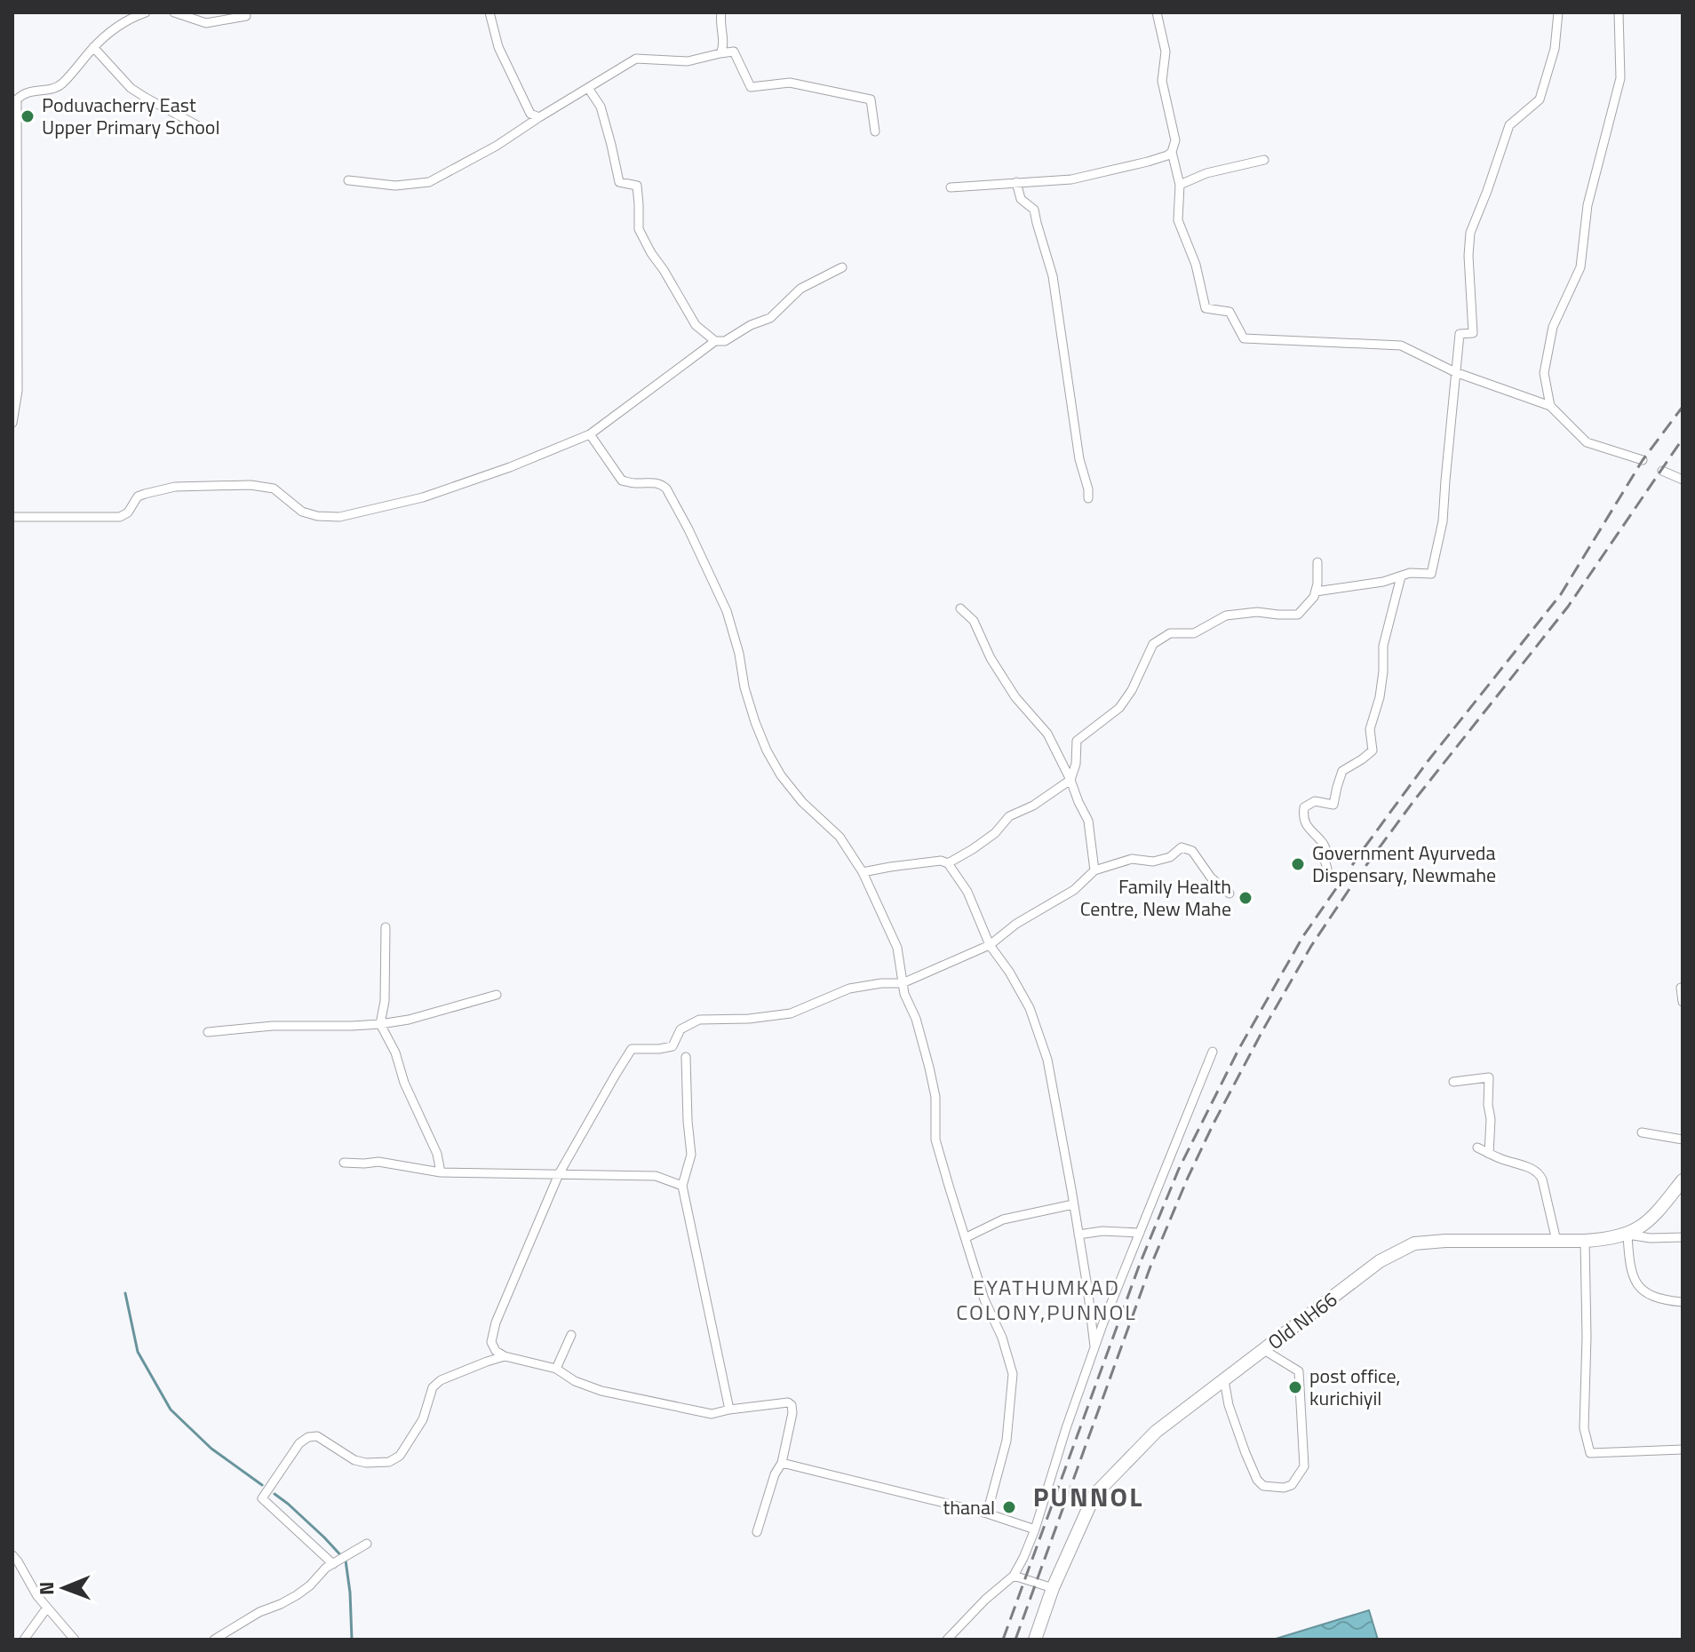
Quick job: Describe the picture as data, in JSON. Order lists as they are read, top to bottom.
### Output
{
  "streets": {
    "main road": ["Old NH66"]
  },
  "districts": ["EYATHUMKAD COLONY,PUNNOL", "PUNNOL"],
  "places": [
    "Poduvacherry East Upper Primary School",
    "Government Ayurveda Dispensary, Newmahe",
    "Family Health Centre, New Mahe",
    "post office, kurichiyil",
    "thanal"
  ],
  "north": "left"
}
